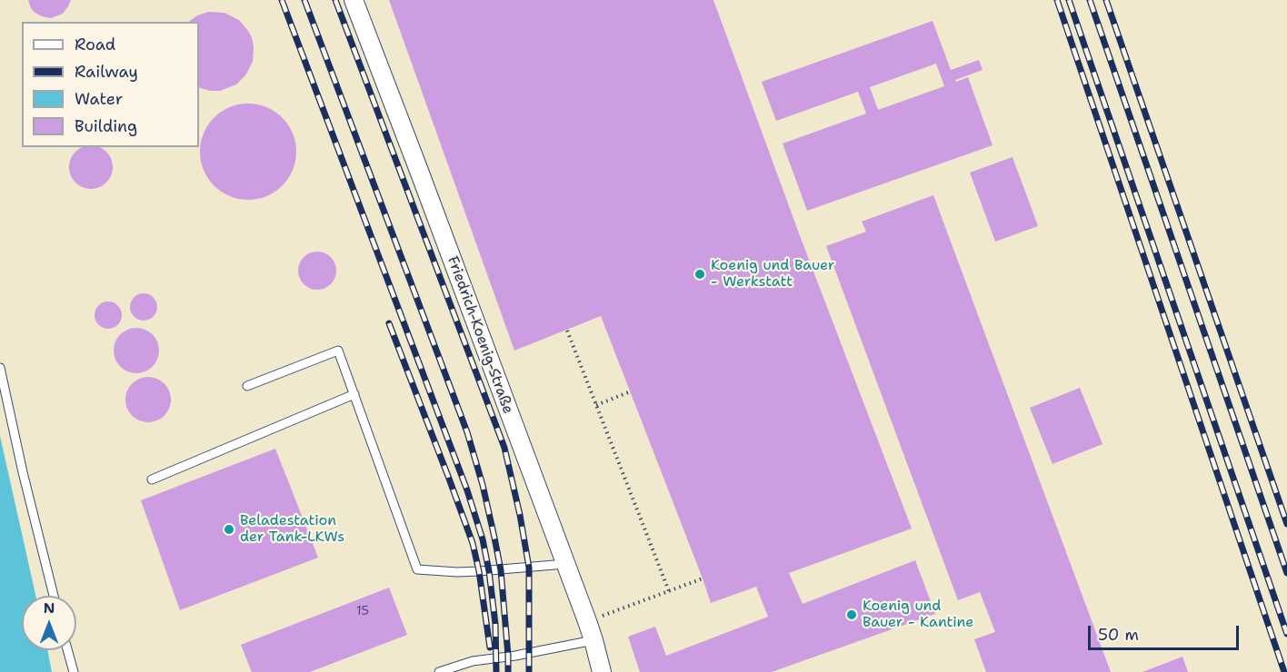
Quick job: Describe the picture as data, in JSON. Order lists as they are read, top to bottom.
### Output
{
  "streets": {
    "street": ["Friedrich-Koenig-Straße"]
  },
  "places": ["Koenig und Bauer - Werkstatt", "Beladestation der Tank-LKWs", "Koenig und Bauer - Kantine"],
  "house_numbers": ["15"],
  "legend": [
    "Road",
    "Railway",
    "Water",
    "Building"
  ],
  "scale_bar": "50 m",
  "north": "top"
}
